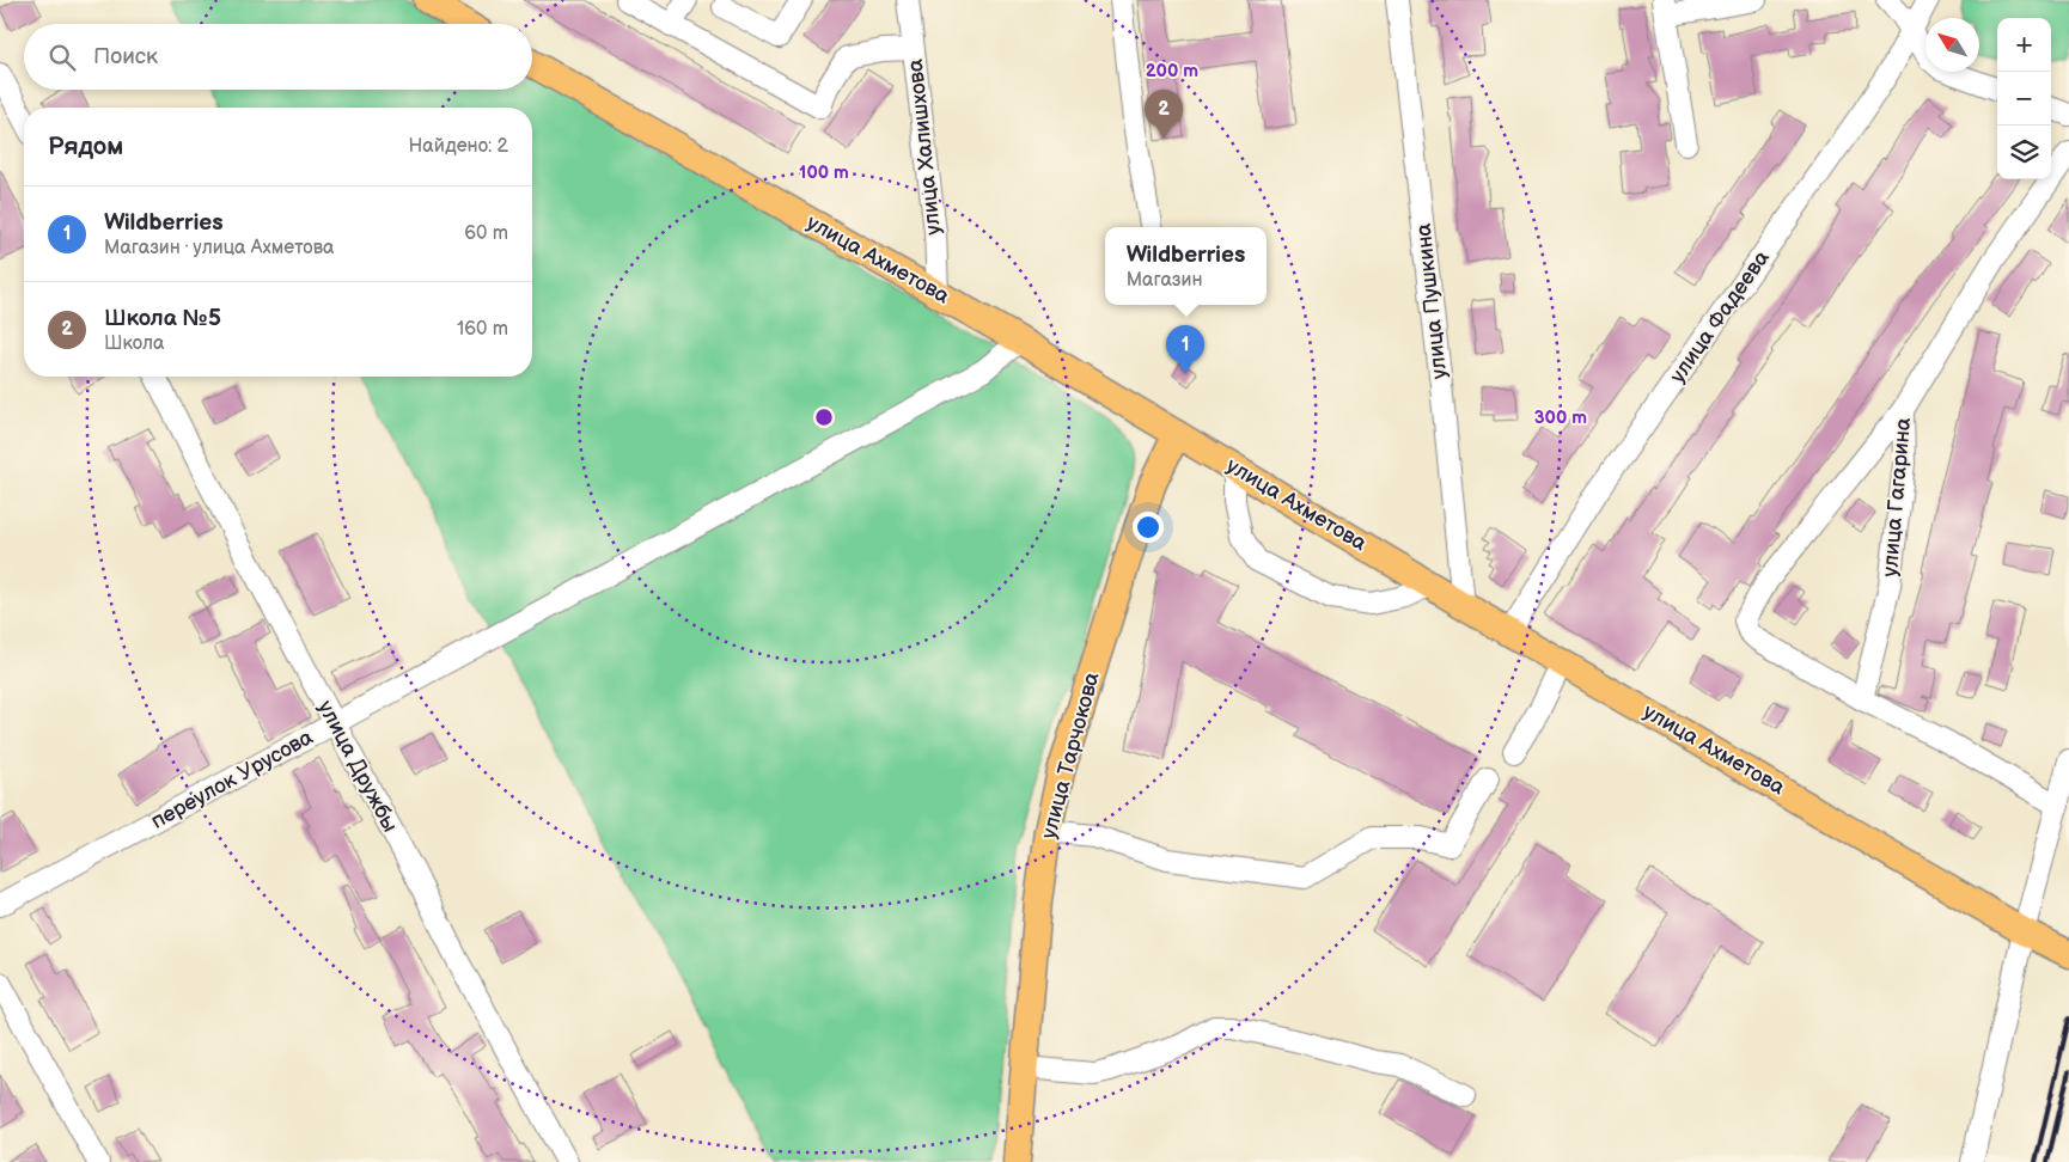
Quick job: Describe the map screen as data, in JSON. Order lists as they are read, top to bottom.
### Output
{
  "streets": {
    "main road": ["улица Ахметова", "улица Тарчокова"],
    "street": [
      "улица Халишхова",
      "улица Пушкина",
      "улица Фадеева",
      "улица Гагарина",
      "улица Дружбы",
      "переулок Урусова"
    ]
  },
  "crossings": [
    ["улица Халишхова", "улица Ахметова"],
    ["улица Ахметова", "улица Пушкина"],
    ["улица Ахметова", "улица Фадеева"],
    ["улица Ахметова", "улица Тарчокова"],
    ["улица Ахметова", "переулок Урусова"],
    ["улица Дружбы", "переулок Урусова"]
  ],
  "north": "top left",
  "page": {
    "map_buttons": ["+", "−"],
    "search": "Поиск",
    "pins": ["2", "1"],
    "heading": ["Рядом", "Найдено: 2"],
    "list": [
      {
        "mark": "1",
        "name": "Wildberries",
        "note": "Магазин · улица Ахметова",
        "value": "60 m"
      },
      {
        "mark": "2",
        "name": "Школа №5",
        "note": "Школа",
        "value": "160 m"
      }
    ],
    "popup": ["Wildberries", "Магазин"]
  },
  "rings": ["200 m", "100 m", "300 m"]
}
